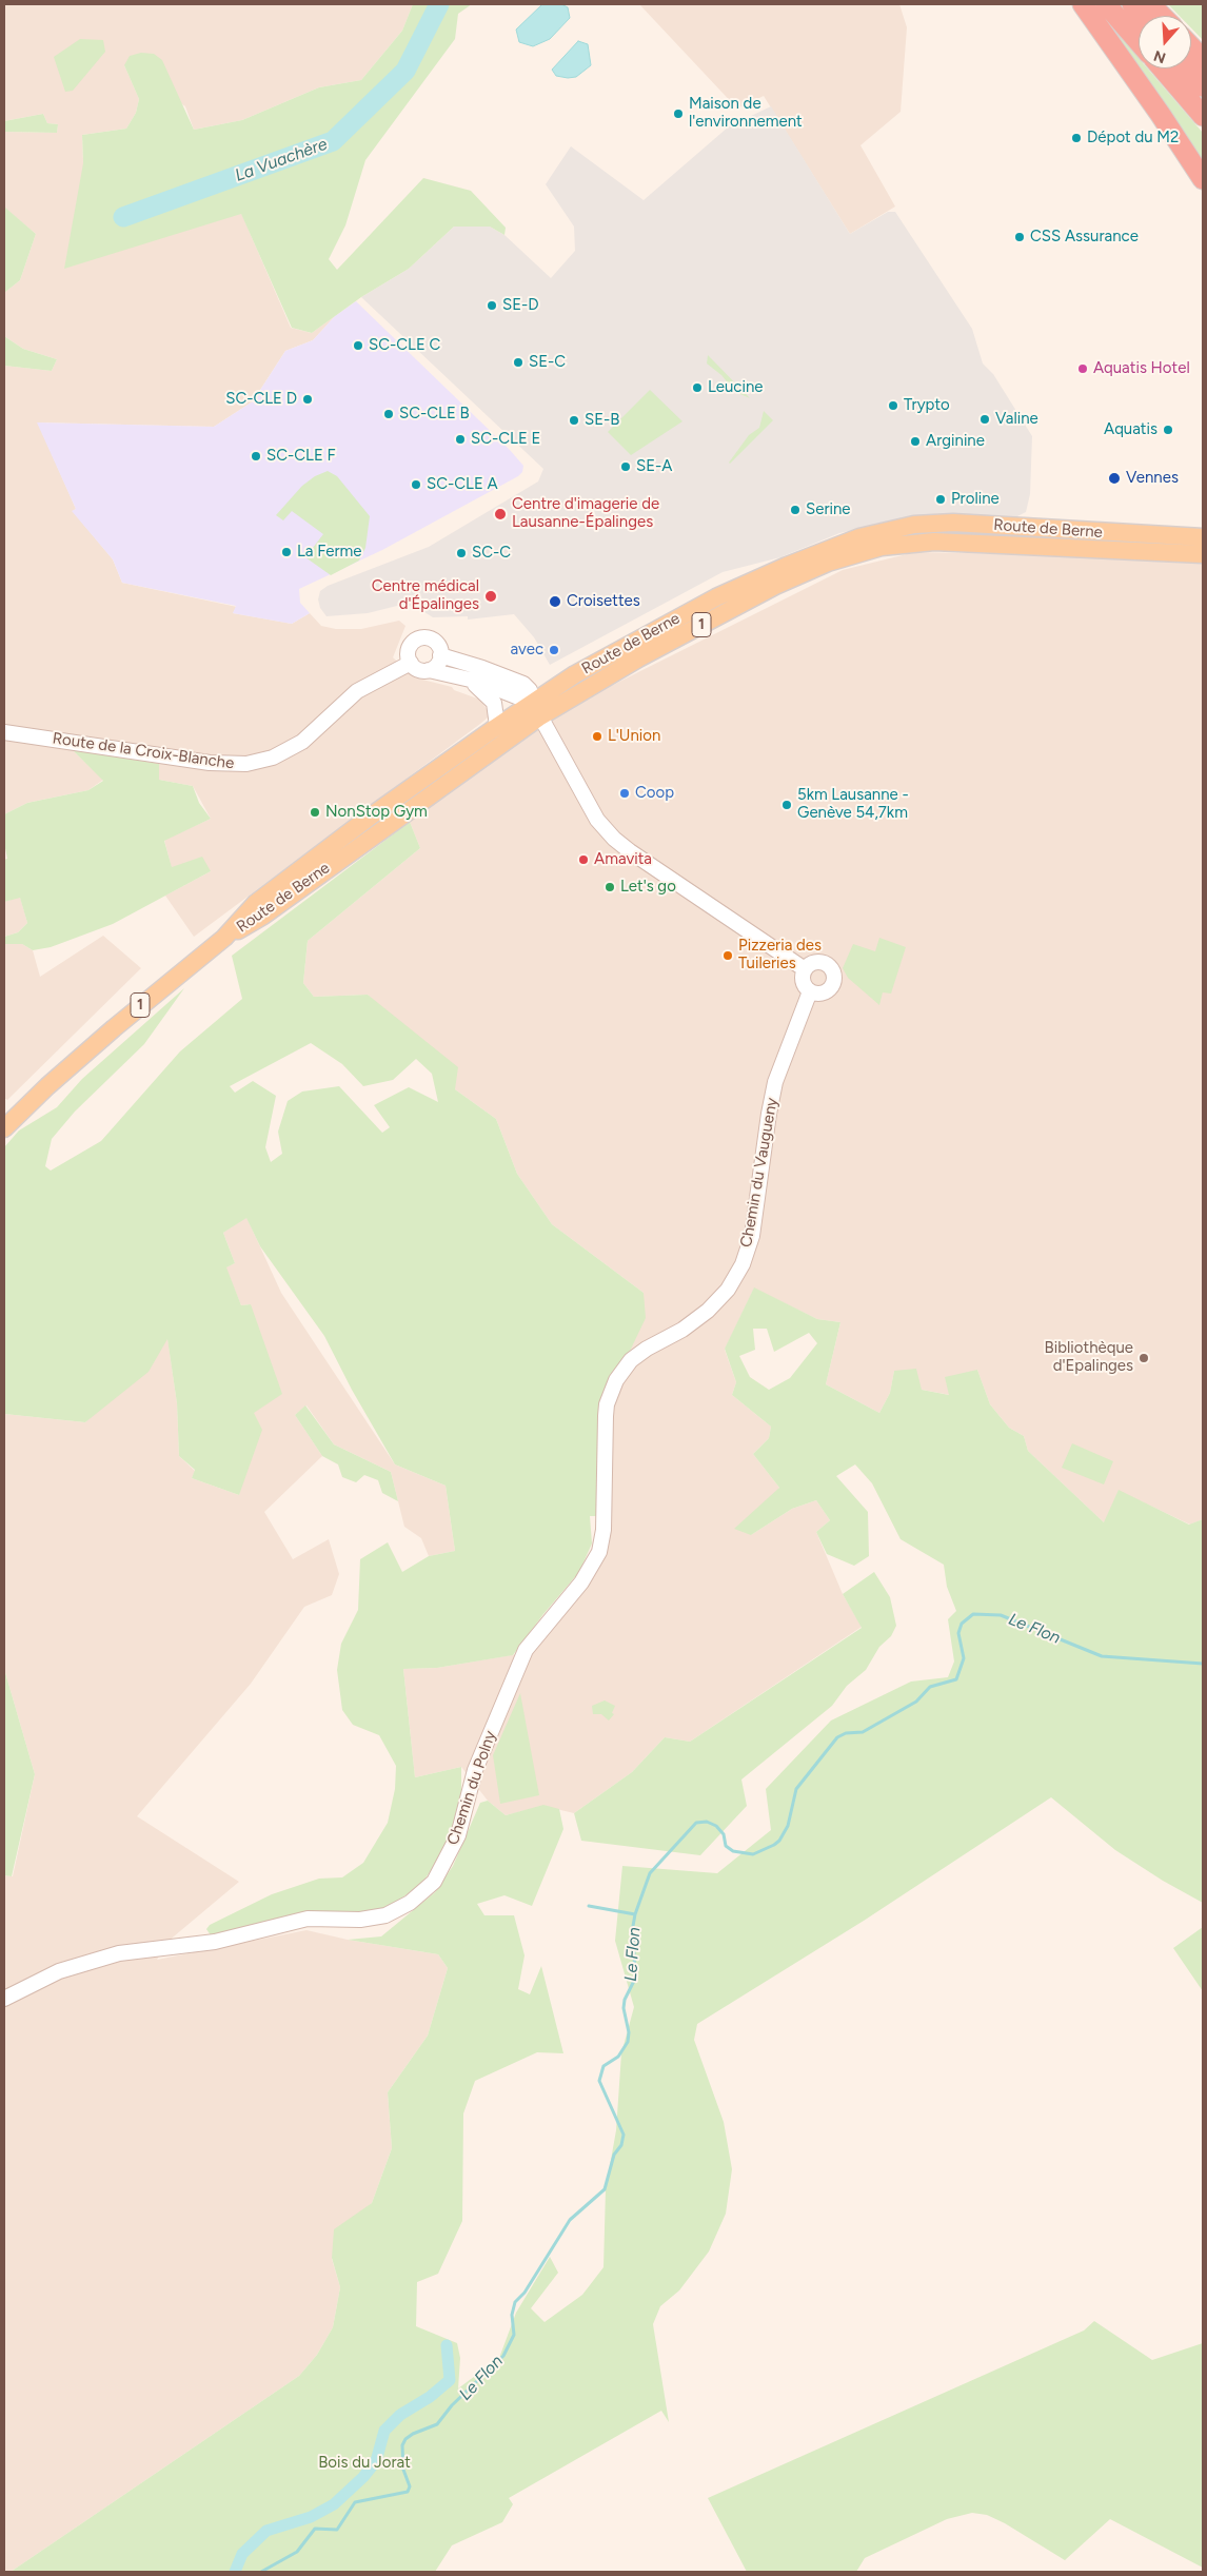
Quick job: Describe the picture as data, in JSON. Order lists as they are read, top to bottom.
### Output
{
  "streets": {
    "main road": ["Route de Berne", "1"],
    "street": ["Route de la Croix-Blanche", "Chemin du Vaugueny", "Chemin du Polny"]
  },
  "crossings": [
    ["Chemin du Vaugueny", "Chemin du Polny"]
  ],
  "water": ["La Vuachère", "Le Flon"],
  "parks": ["Bois du Jorat"],
  "places": [
    "Maison de l'environnement",
    "Dépot du M2",
    "CSS Assurance",
    "SE-D",
    "SC-CLE C",
    "SE-C",
    "Aquatis Hotel",
    "Leucine",
    "SC-CLE D",
    "Trypto",
    "SC-CLE B",
    "Valine",
    "SE-B",
    "Aquatis",
    "SC-CLE E",
    "Arginine",
    "SC-CLE F",
    "SE-A",
    "Vennes",
    "SC-CLE A",
    "Proline",
    "Serine",
    "Centre d'imagerie de Lausanne-Épalinges",
    "La Ferme",
    "SC-C",
    "Centre médical d'Épalinges",
    "Croisettes",
    "avec",
    "L'Union",
    "Coop",
    "5km Lausanne - Genève 54,7km",
    "NonStop Gym",
    "Amavita",
    "Let's go",
    "Pizzeria des Tuileries",
    "Bibliothèque d'Epalinges"
  ],
  "north": "bottom"
}
